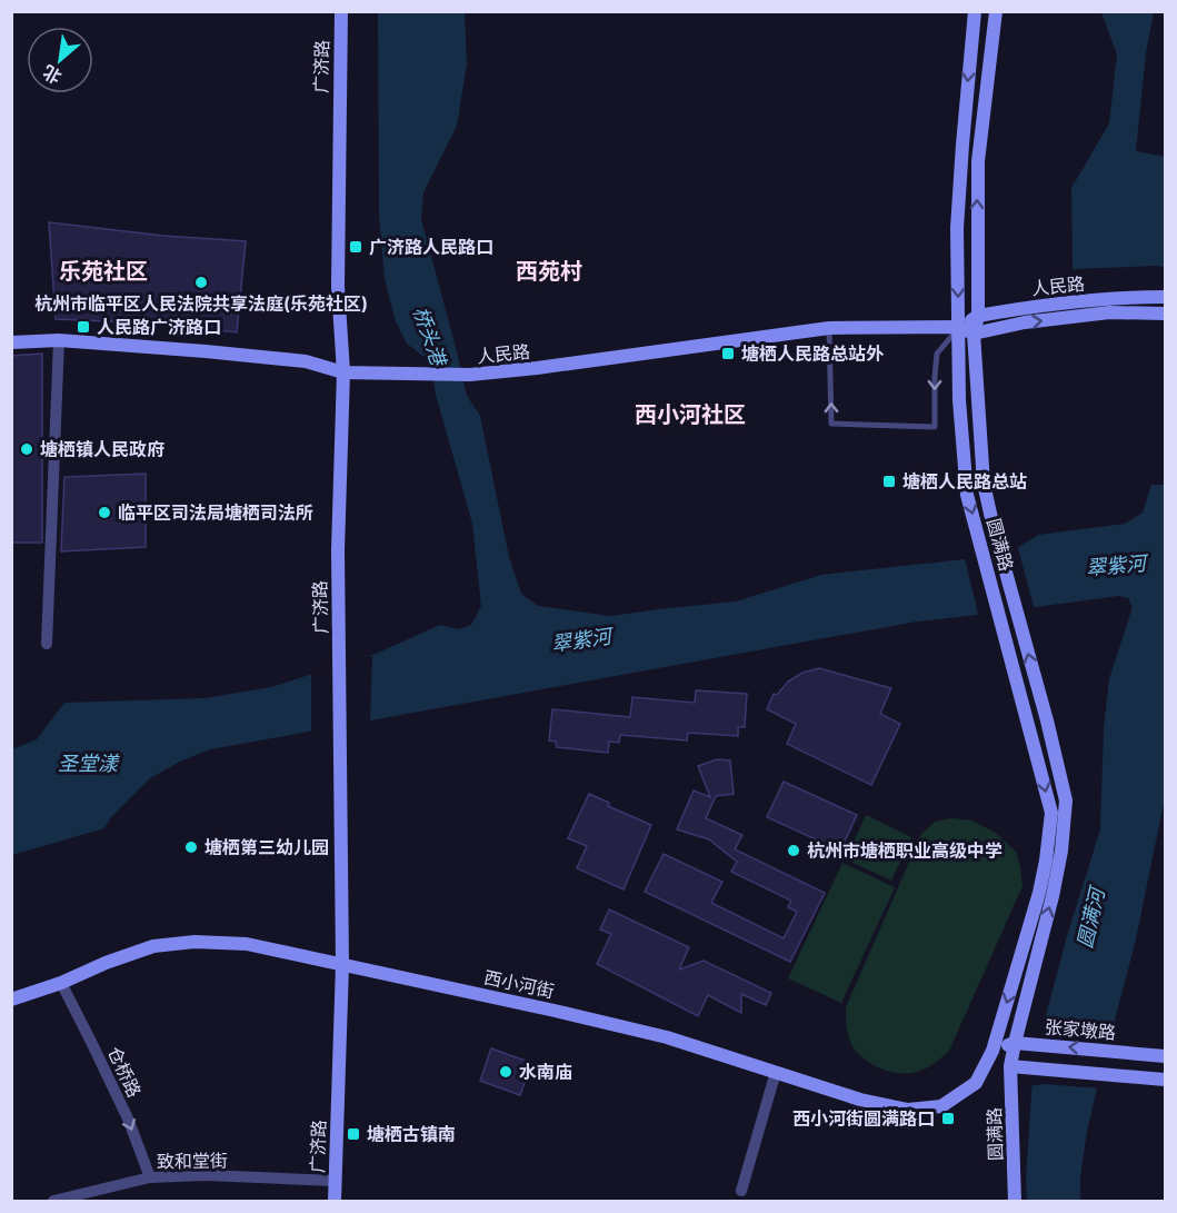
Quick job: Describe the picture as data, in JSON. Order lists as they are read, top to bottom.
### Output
{
  "streets": {
    "street": [
      "广济路",
      "人民路",
      "圆满路",
      "西小河街",
      "张家墩路",
      "仓桥路",
      "致和堂街"
    ]
  },
  "crossings": [
    ["广济路", "人民路"],
    ["广济路", "西小河街"],
    ["广济路", "致和堂街"],
    ["人民路", "圆满路"],
    ["圆满路", "西小河街"],
    ["圆满路", "张家墩路"],
    ["西小河街", "张家墩路"],
    ["西小河街", "仓桥路"],
    ["仓桥路", "致和堂街"]
  ],
  "one_way": ["仓桥路"],
  "districts": ["乐苑社区", "西苑村", "西小河社区"],
  "water": [
    "桥头港",
    "翠紫河",
    "圣堂漾",
    "圆满河"
  ],
  "places": {
    "transit": [
      "广济路人民路口",
      "人民路广济路口",
      "塘栖人民路总站外",
      "塘栖人民路总站",
      "西小河街圆满路口",
      "塘栖古镇南"
    ],
    "other": [
      "杭州市临平区人民法院共享法庭(乐苑社区)",
      "塘栖镇人民政府",
      "临平区司法局塘栖司法所",
      "塘栖第三幼儿园",
      "杭州市塘栖职业高级中学",
      "水南庙"
    ]
  },
  "north": "bottom left"
}
